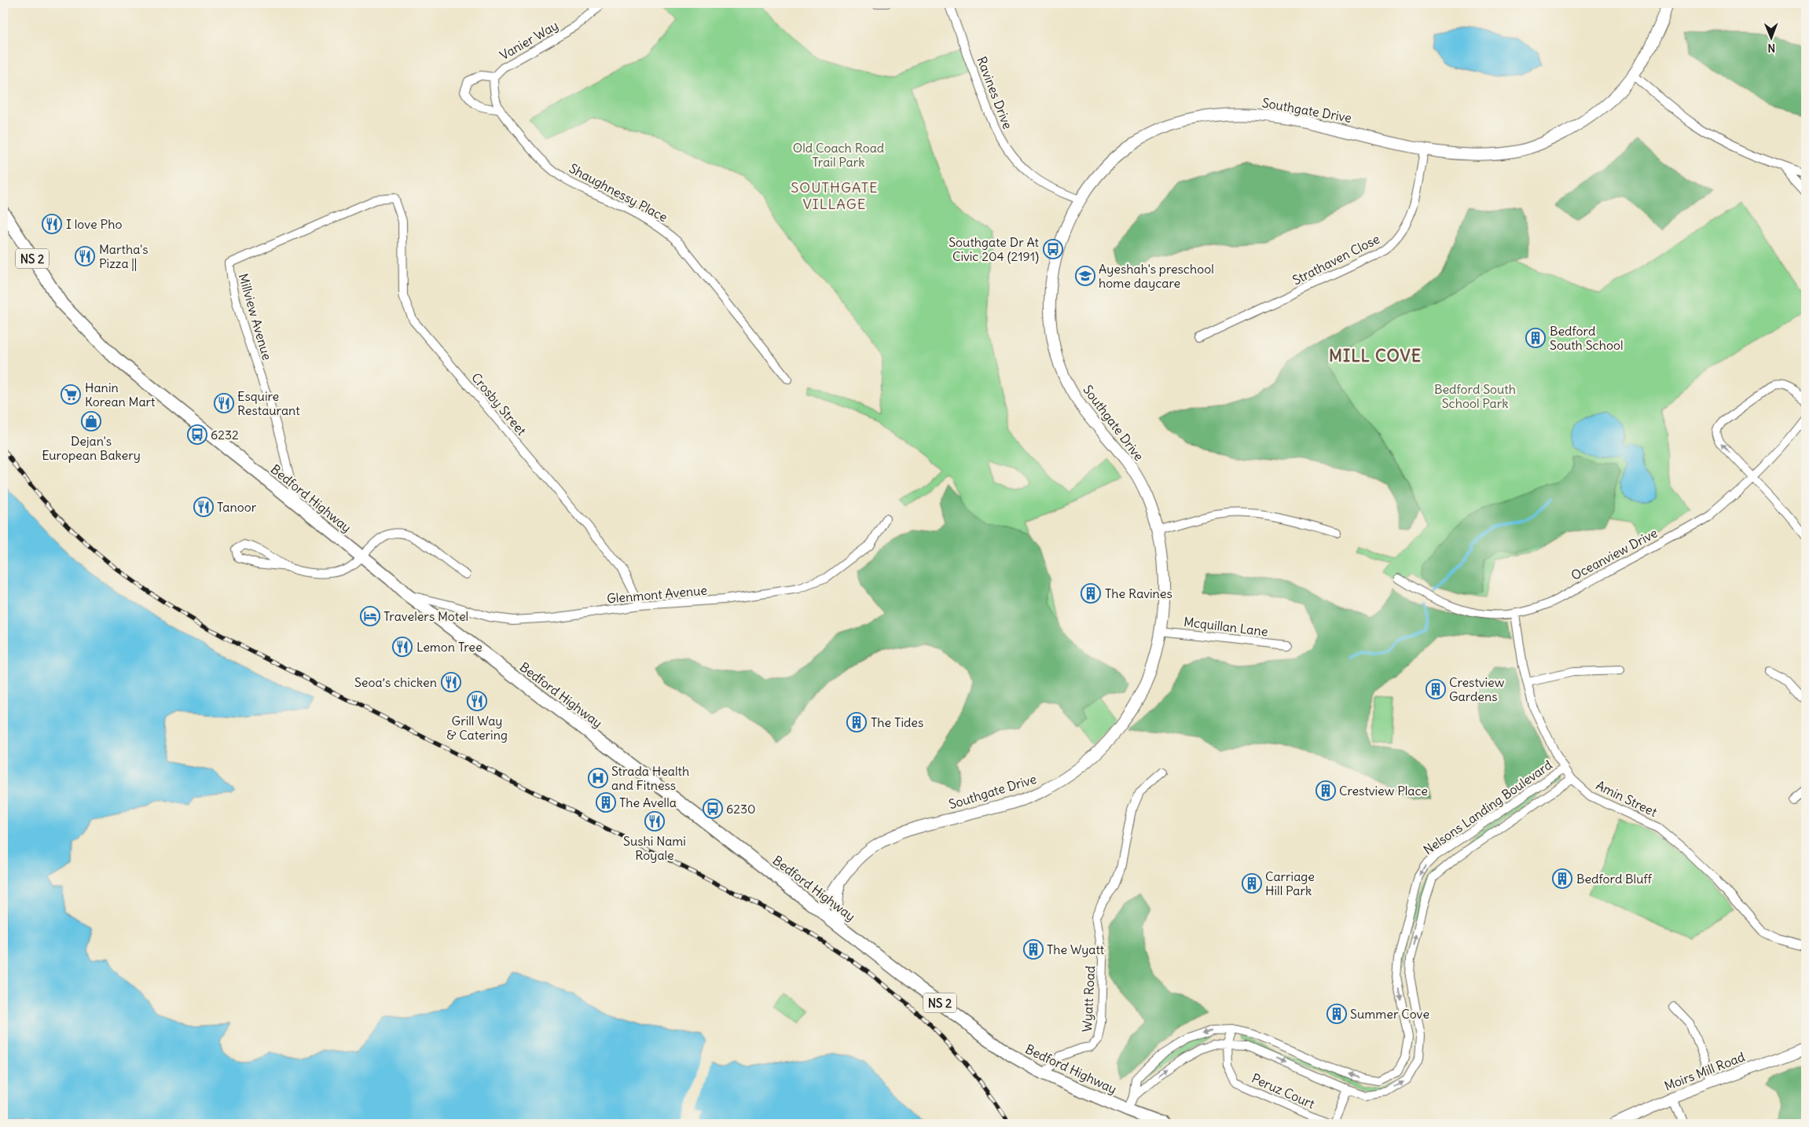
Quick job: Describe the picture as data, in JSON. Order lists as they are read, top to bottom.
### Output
{
  "streets": {
    "main road": ["NS 2", "Bedford Highway"],
    "street": [
      "Vanier Way",
      "Ravines Drive",
      "Southgate Drive",
      "Shaughnessy Place",
      "Strathaven Close",
      "Millview Avenue",
      "Crosby Street",
      "Oceanview Drive",
      "Glenmont Avenue",
      "Mcquillan Lane",
      "Amin Street",
      "Nelsons Landing Boulevard",
      "Wyatt Road",
      "Moirs Mill Road",
      "Peruz Court"
    ]
  },
  "crossings": [
    ["Vanier Way", "Shaughnessy Place"],
    ["Ravines Drive", "Southgate Drive"],
    ["Southgate Drive", "Strathaven Close"],
    ["Southgate Drive", "Bedford Highway"],
    ["Southgate Drive", "Mcquillan Lane"],
    ["Millview Avenue", "Crosby Street"],
    ["Millview Avenue", "Bedford Highway"],
    ["Crosby Street", "Glenmont Avenue"],
    ["Bedford Highway", "Glenmont Avenue"],
    ["Bedford Highway", "Nelsons Landing Boulevard"],
    ["Bedford Highway", "Wyatt Road"],
    ["Oceanview Drive", "Amin Street"],
    ["Amin Street", "Nelsons Landing Boulevard"],
    ["Nelsons Landing Boulevard", "Peruz Court"]
  ],
  "districts": ["SOUTHGATE VILLAGE", "MILL COVE"],
  "parks": ["Old Coach Road Trail Park", "Bedford South School Park"],
  "places": {
    "restaurant": [
      "I love Pho",
      "Martha's Pizza ||",
      "Esquire Restaurant",
      "Tanoor",
      "Lemon Tree",
      "Seoa’s chicken",
      "Grill Way & Catering",
      "Sushi Nami Royale"
    ],
    "bus stop": ["Southgate Dr At Civic 204 (2191)", "6232", "6230"],
    "school or university": ["Ayeshah's preschool home daycare"],
    "building": [
      "Bedford South School",
      "The Ravines",
      "Crestview Gardens",
      "The Tides",
      "Crestview Place",
      "The Avella",
      "Bedford Bluff",
      "Carriage Hill Park",
      "The Wyatt",
      "Summer Cove"
    ],
    "supermarket": ["Hanin Korean Mart"],
    "shop": ["Dejan's European Bakery"],
    "hotel": ["Travelers Motel"],
    "hospital": ["Strada Health and Fitness"]
  },
  "north": "bottom"
}
